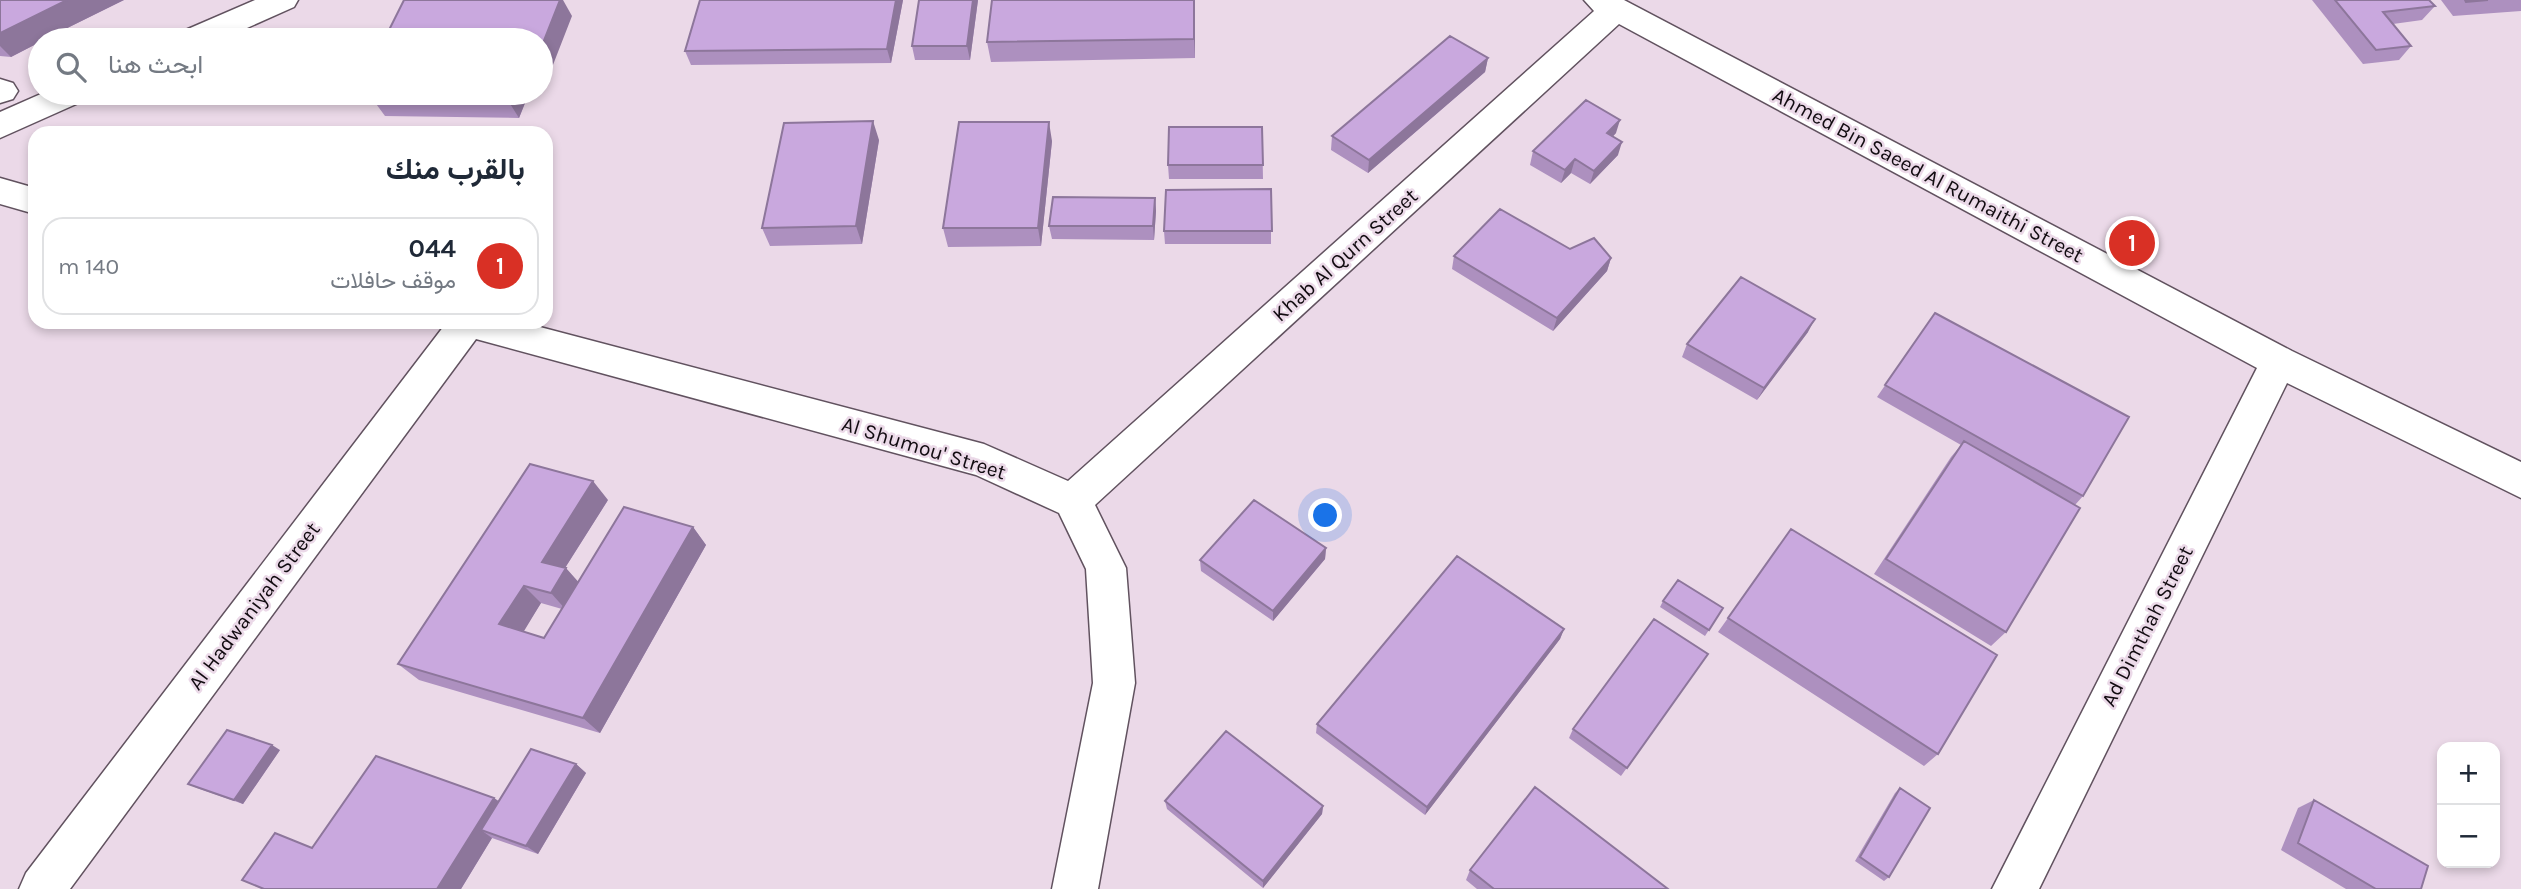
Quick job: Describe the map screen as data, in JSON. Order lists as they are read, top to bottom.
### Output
{
  "streets": {
    "street": [
      "Ahmed Bin Saeed Al Rumaithi Street",
      "Khab Al Qurn Street",
      "Al Shumou' Street",
      "Al Hadwaniyah Street",
      "Ad Dimthah Street"
    ]
  },
  "crossings": [
    ["Ahmed Bin Saeed Al Rumaithi Street", "Khab Al Qurn Street"],
    ["Ahmed Bin Saeed Al Rumaithi Street", "Ad Dimthah Street"],
    ["Khab Al Qurn Street", "Al Shumou' Street"]
  ],
  "page": {
    "search": "ابحث هنا",
    "heading": "بالقرب منك",
    "pins": "1",
    "list": [
      {
        "mark": "1",
        "name": "044",
        "note": "موقف حافلات",
        "value": "140 m"
      }
    ],
    "map_buttons": ["+", "−"]
  }
}
